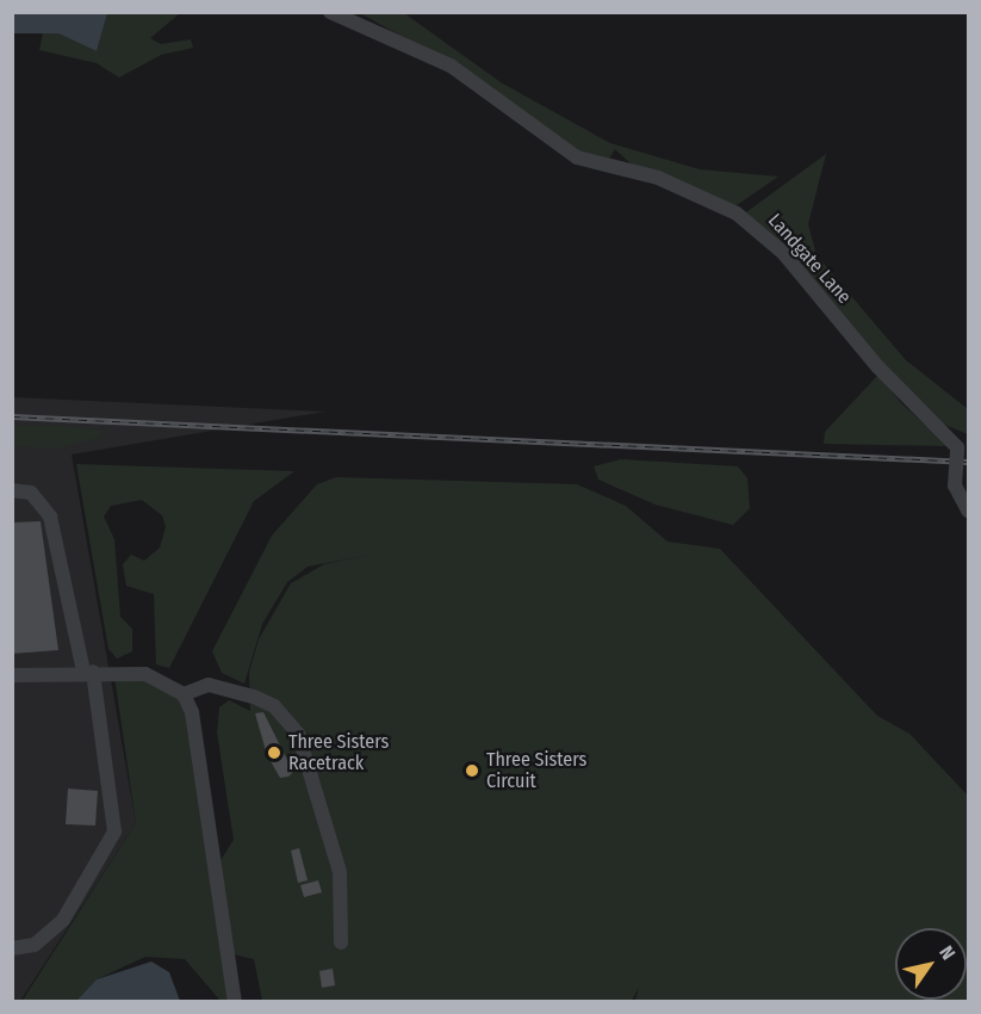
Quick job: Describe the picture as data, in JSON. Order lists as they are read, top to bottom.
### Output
{
  "streets": {
    "street": ["Landgate Lane"]
  },
  "places": ["Three Sisters Racetrack", "Three Sisters Circuit"],
  "north": "top right"
}
